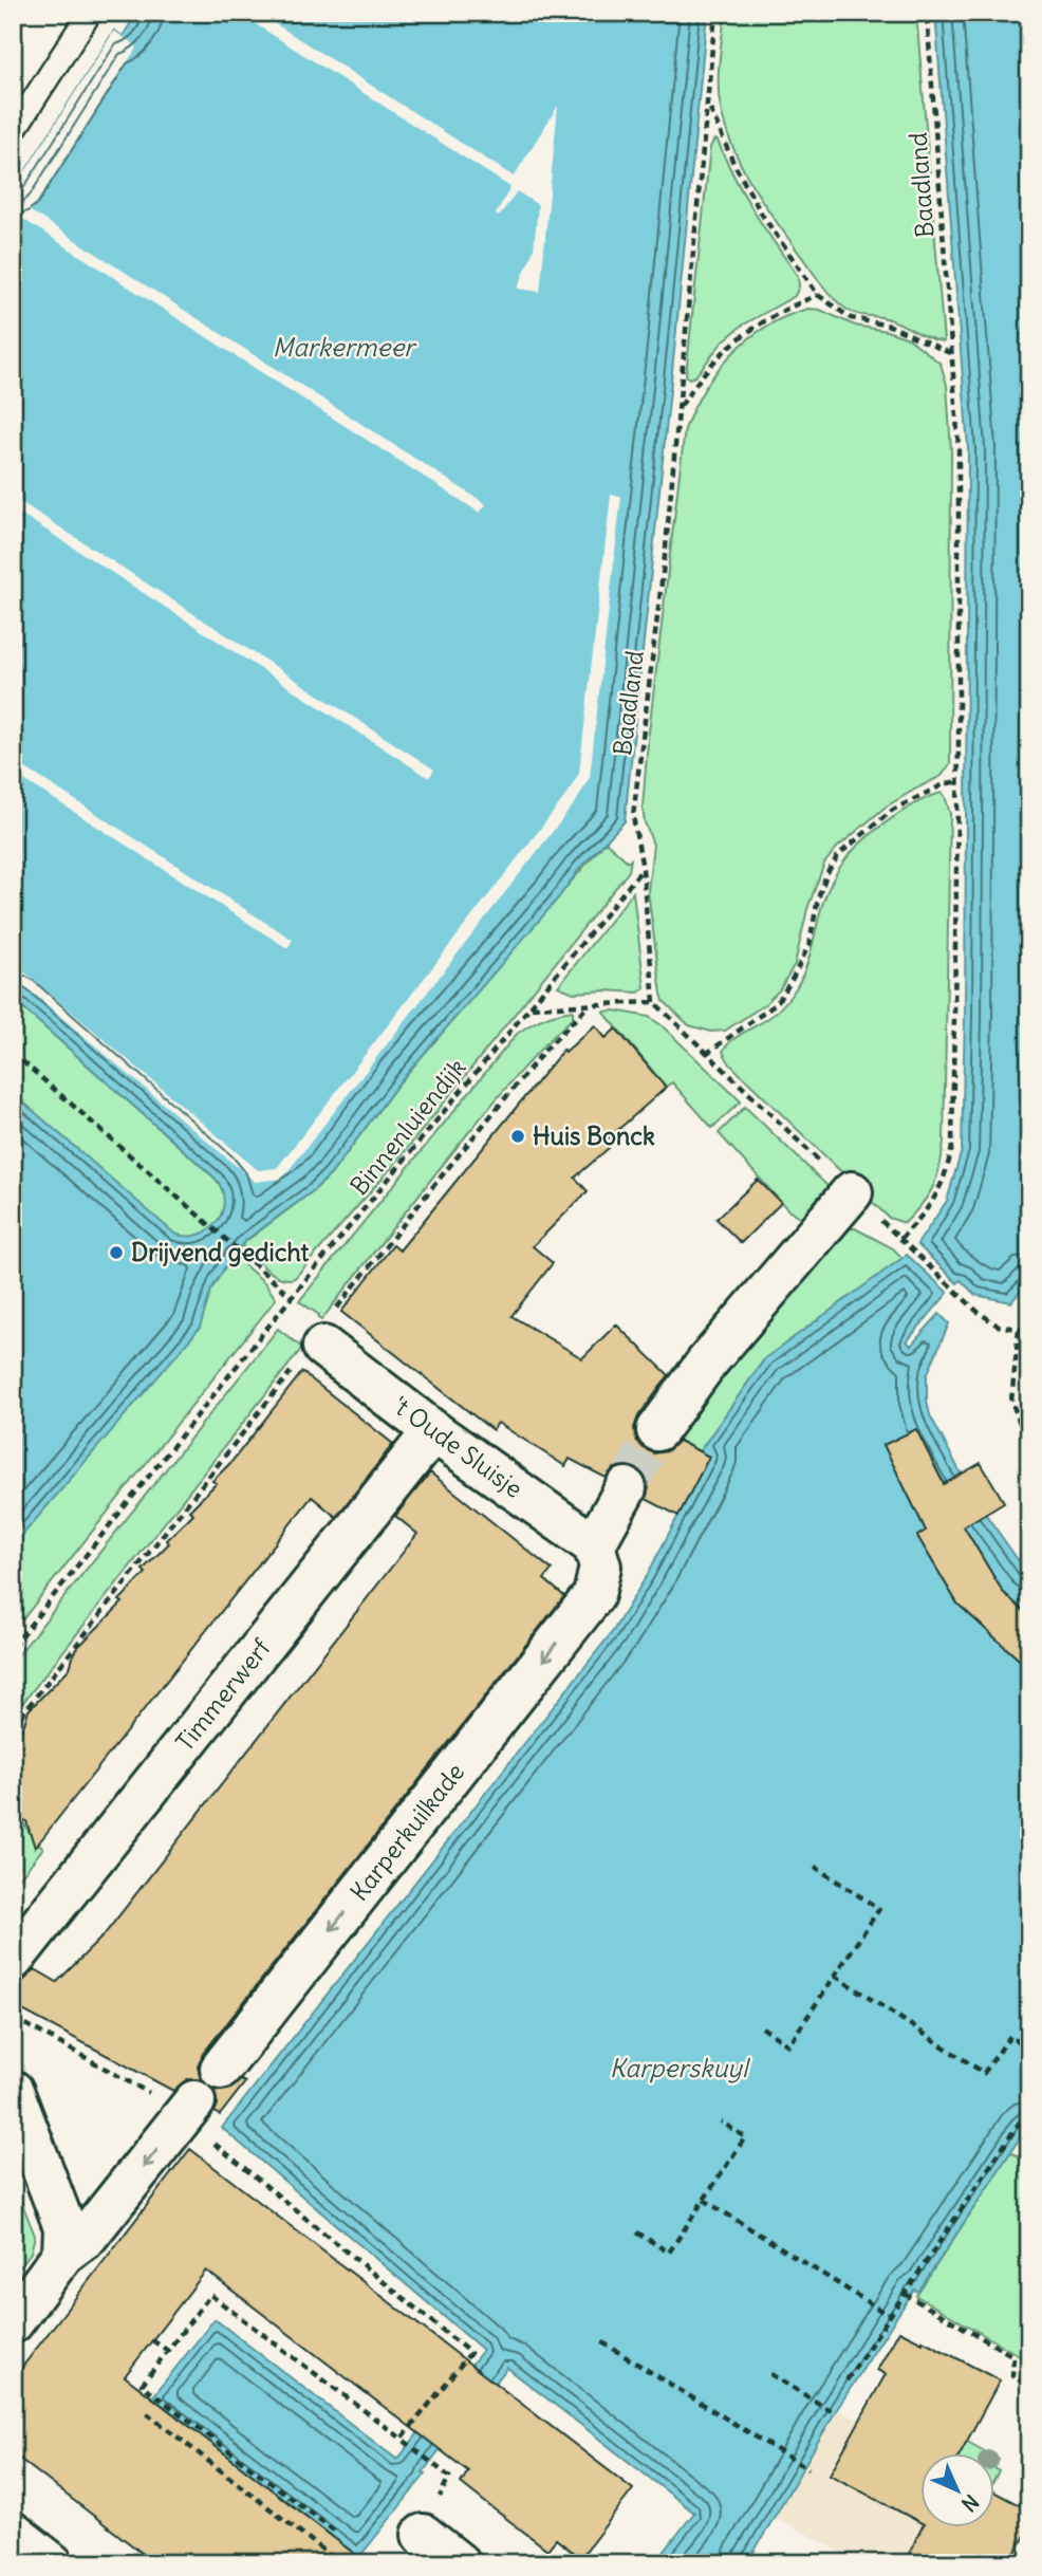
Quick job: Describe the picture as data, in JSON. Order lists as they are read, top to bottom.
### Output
{
  "streets": {
    "street": ["'t Oude Sluisje", "Timmerwerf", "Karperkuilkade"],
    "path": ["Baadland", "Binnenluiendijk"]
  },
  "crossings": [
    ["Baadland", "Binnenluiendijk"],
    ["'t Oude Sluisje", "Timmerwerf"],
    ["'t Oude Sluisje", "Karperkuilkade"]
  ],
  "one_way": ["Karperkuilkade"],
  "water": ["Markermeer", "Karperskuyl"],
  "places": ["Huis Bonck", "Drijvend gedicht"],
  "north": "bottom right"
}
